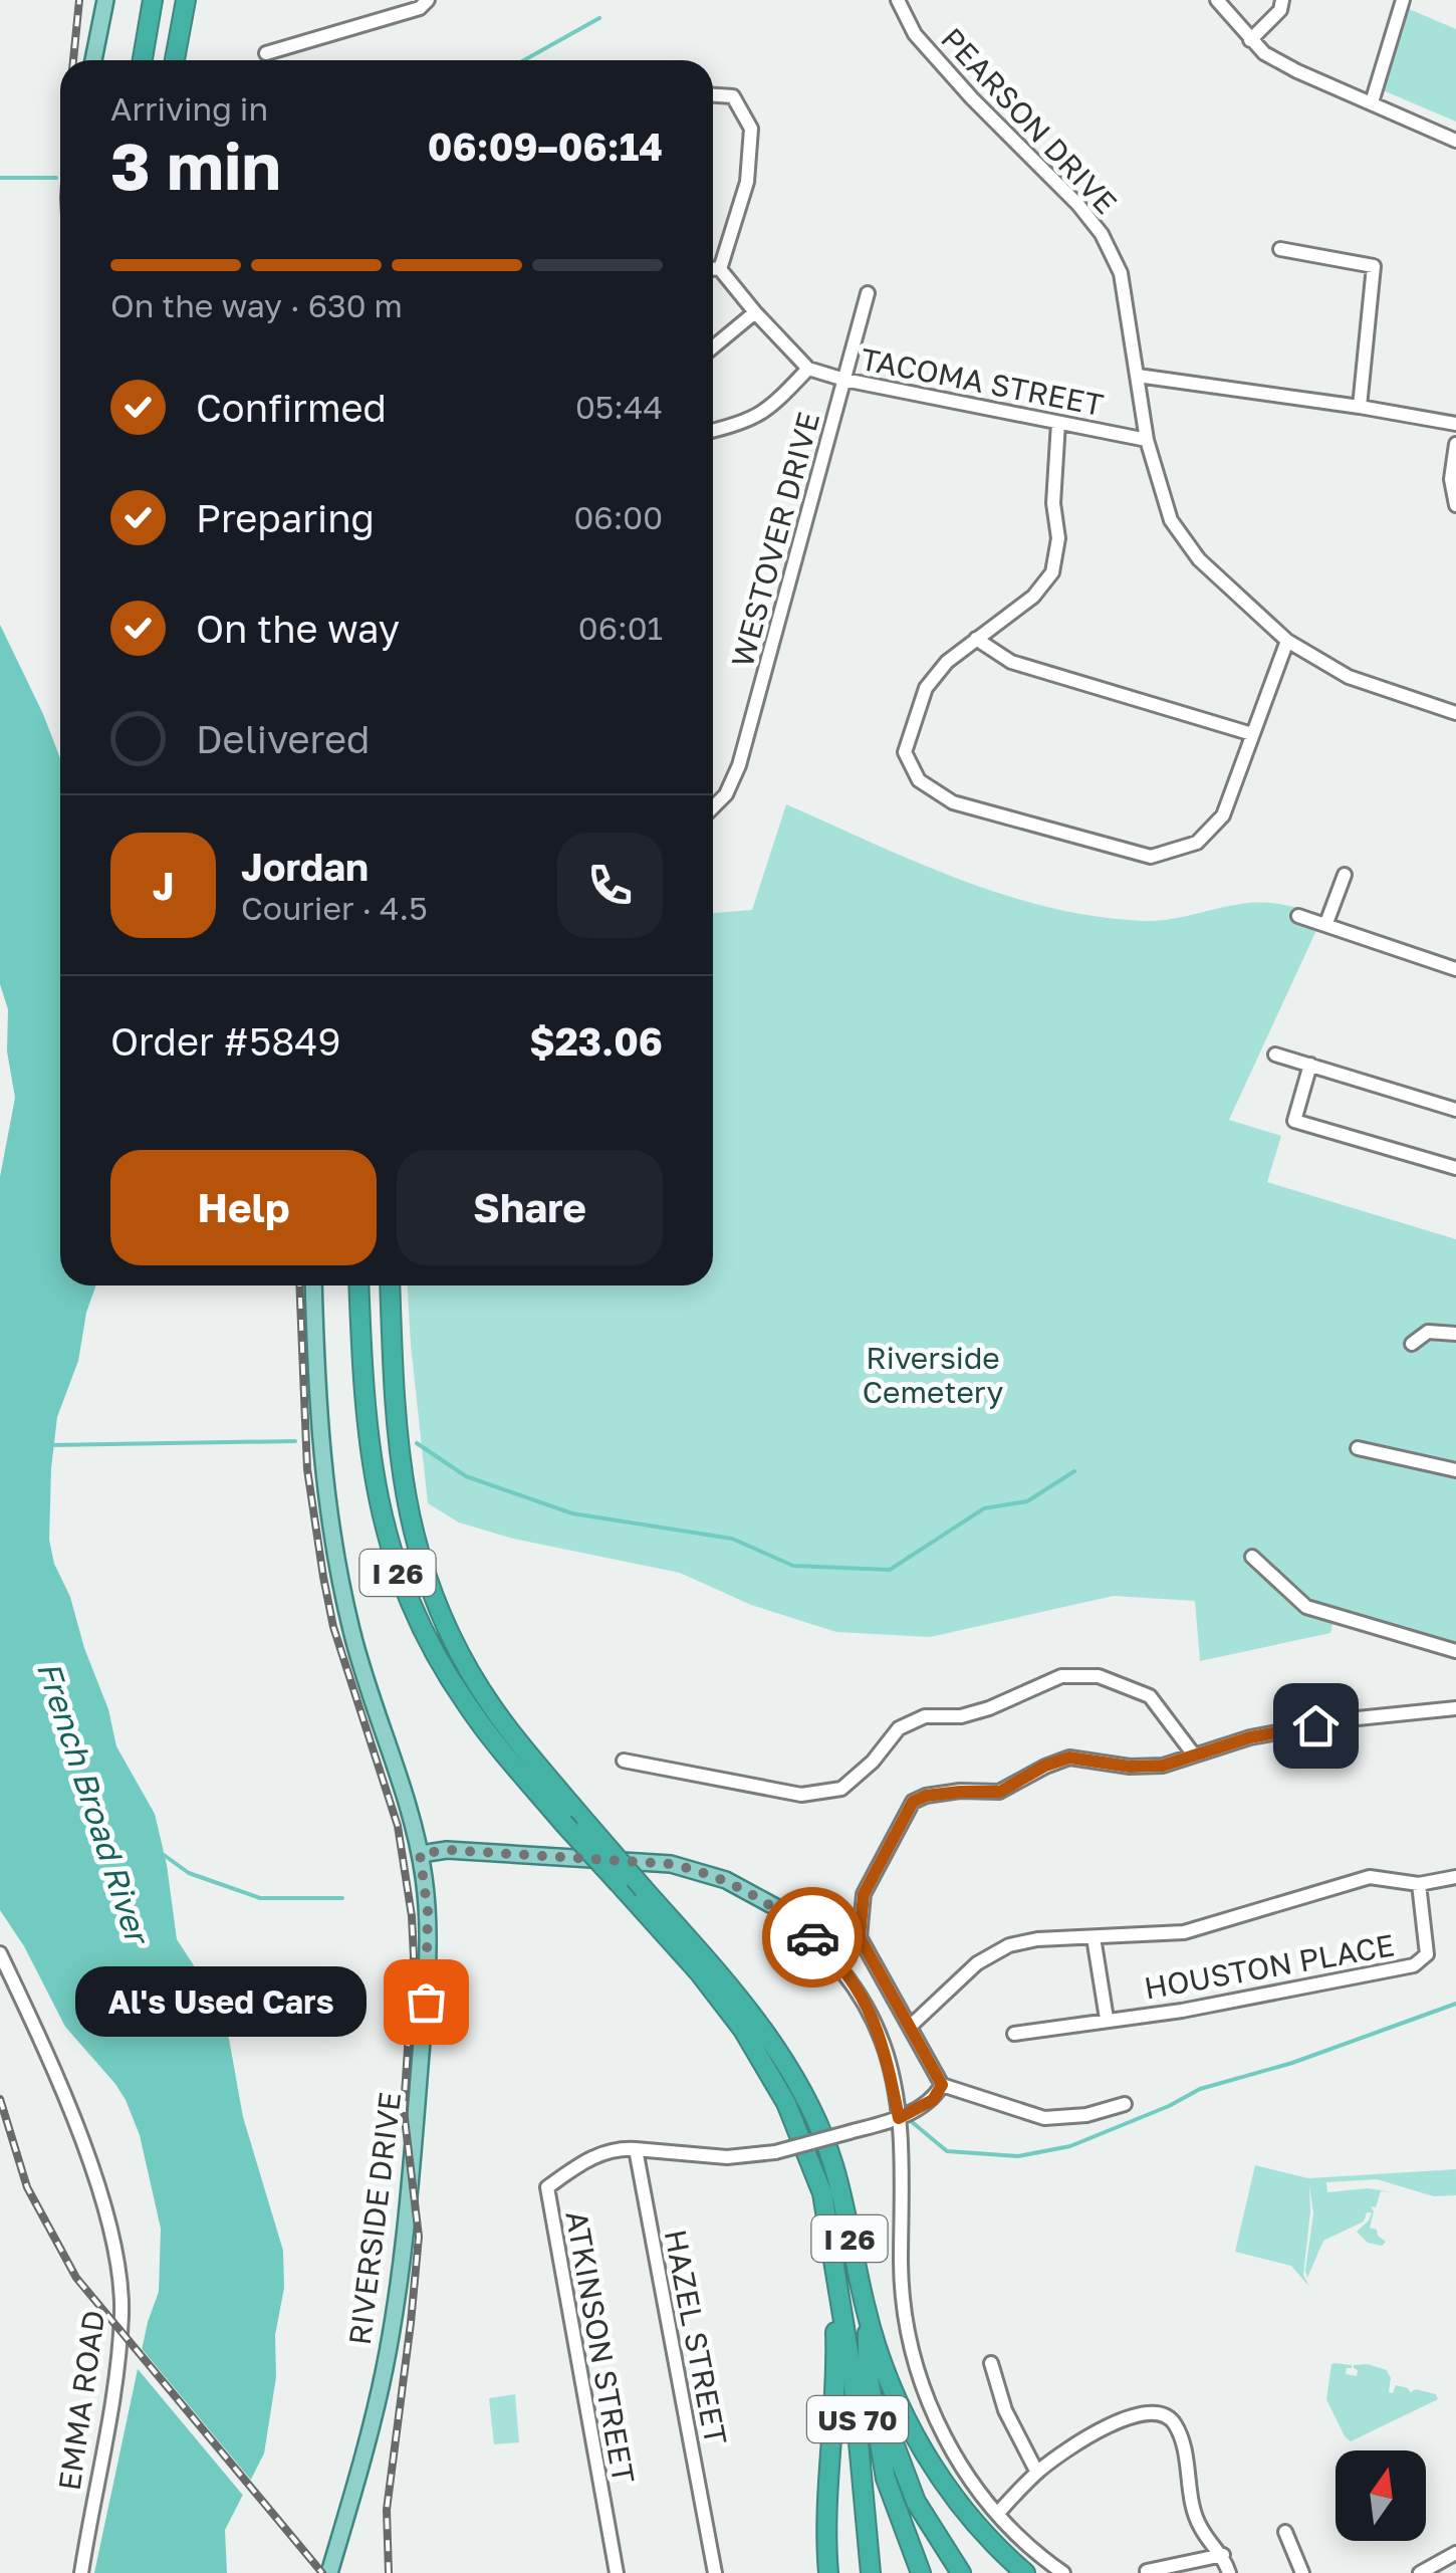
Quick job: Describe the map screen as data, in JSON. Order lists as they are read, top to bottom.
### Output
{
  "streets": {
    "highway": ["I 26", "US 70"],
    "main road": ["RIVERSIDE DRIVE"],
    "street": [
      "PEARSON DRIVE",
      "TACOMA STREET",
      "WESTOVER DRIVE",
      "HOUSTON PLACE",
      "HAZEL STREET",
      "ATKINSON STREET",
      "EMMA ROAD"
    ]
  },
  "crossings": [
    ["PEARSON DRIVE", "TACOMA STREET"],
    ["TACOMA STREET", "WESTOVER DRIVE"],
    ["I 26", "US 70"],
    ["HAZEL STREET", "ATKINSON STREET"]
  ],
  "water": ["French Broad River"],
  "parks": ["Riverside Cemetery"],
  "places": ["Al's Used Cars"],
  "north": "top",
  "page": {
    "heading": ["3 min", "Arriving in", "06:09–06:14"],
    "panel": [
      "Jordan",
      "Courier · 4.5",
      "Order #5849",
      "$23.06"
    ],
    "bar": "On the way · 630 m",
    "list": [
      ["Confirmed", "05:44"],
      ["Preparing", "06:00"],
      ["On the way", "06:01"],
      "Delivered"
    ],
    "round": "J",
    "buttons": ["Help", "Share"],
    "bubble": "Al's Used Cars"
  }
}
